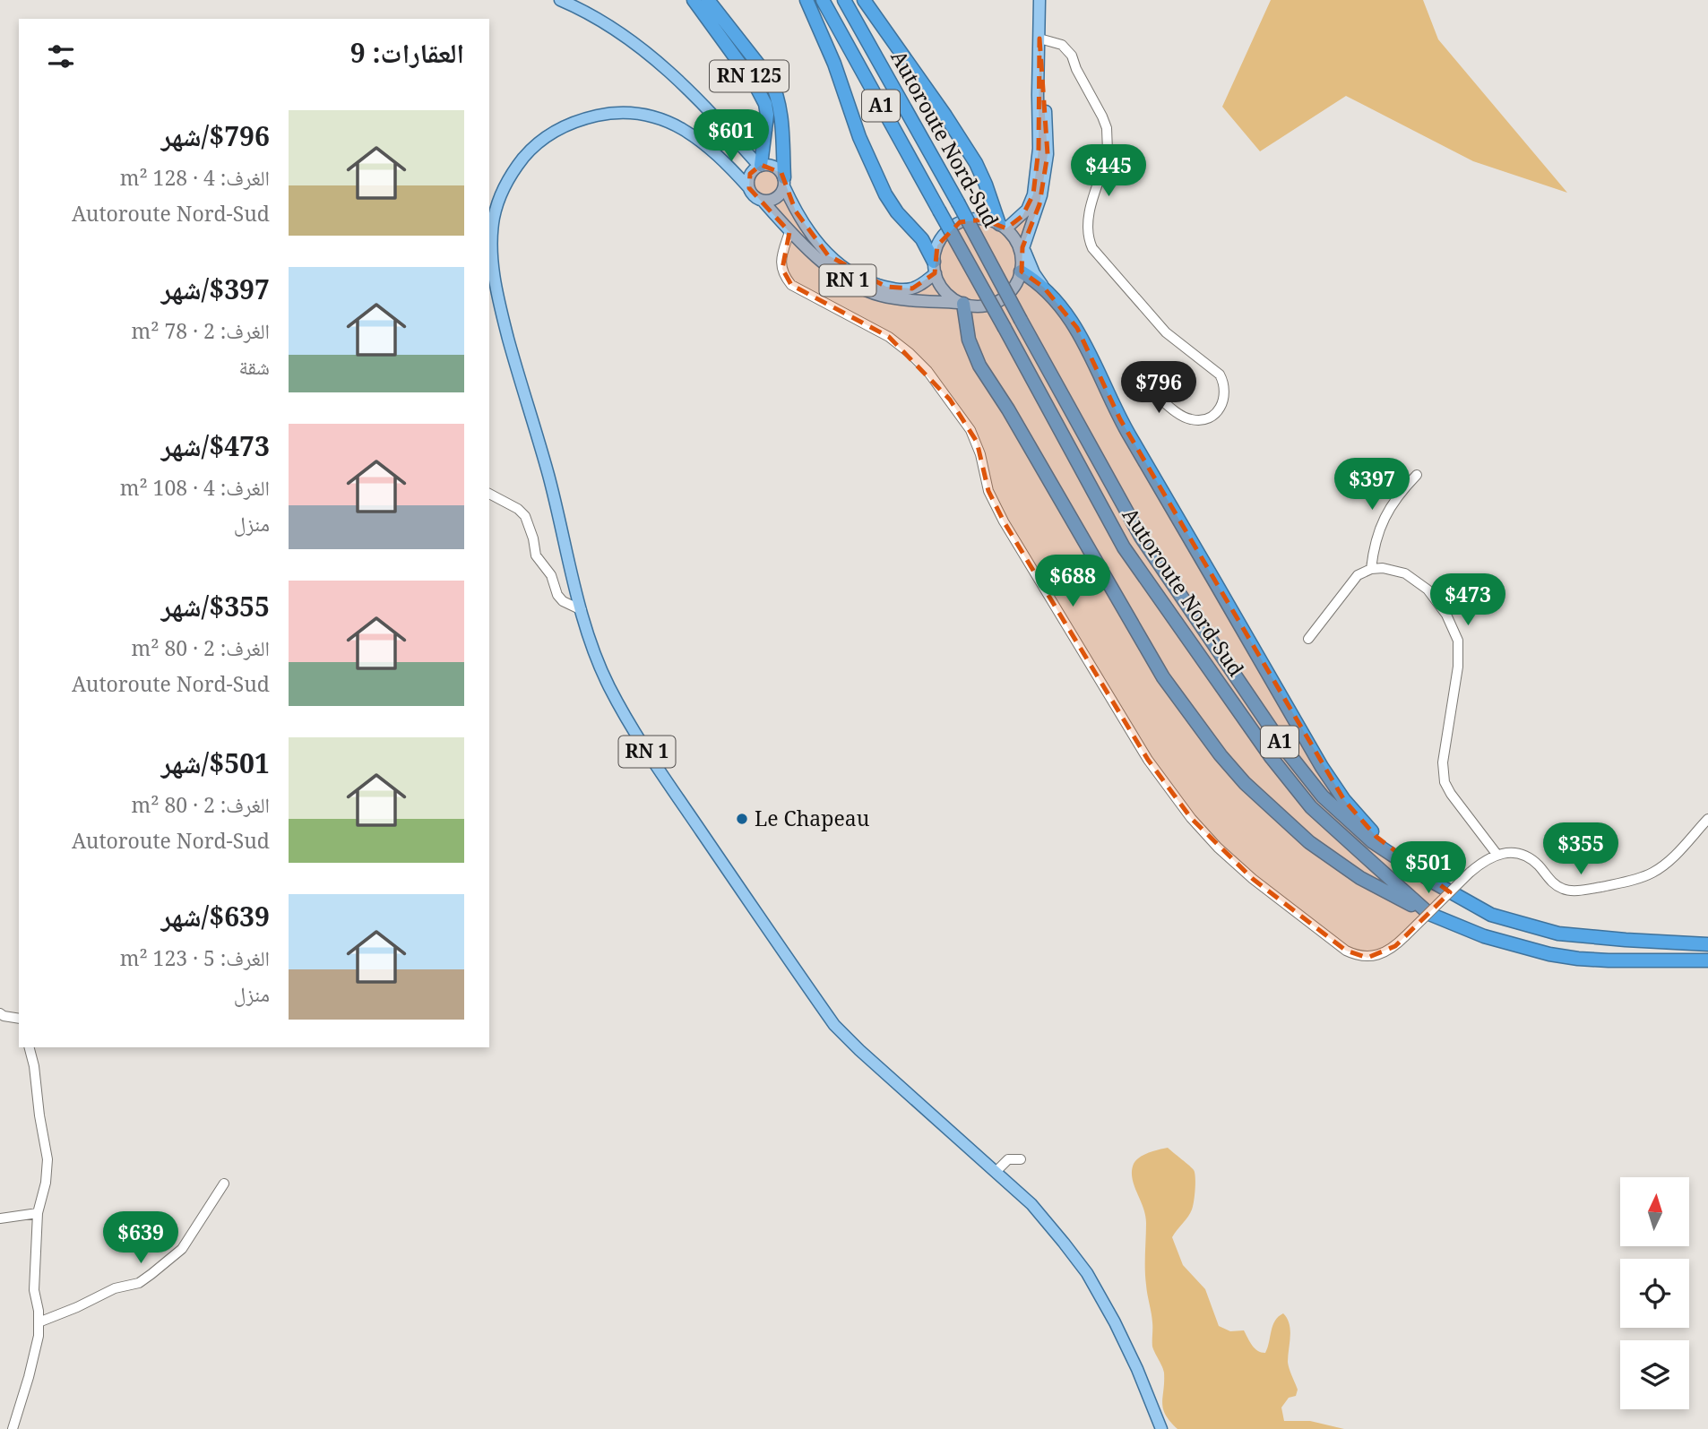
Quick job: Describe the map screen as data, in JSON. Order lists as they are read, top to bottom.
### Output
{
  "streets": {
    "highway": ["RN 125", "A1", "Autoroute Nord-Sud"],
    "main road": ["RN 1"]
  },
  "crossings": [
    ["RN 125", "RN 1"]
  ],
  "places": ["Le Chapeau"],
  "north": "top",
  "page": {
    "heading": "العقارات: 9",
    "list": [
      {
        "name": "$796/شهر",
        "note": "الغرف: 4 · 128 m² · Autoroute Nord-Sud"
      },
      {
        "name": "$397/شهر",
        "note": "الغرف: 2 · 78 m² · شقة"
      },
      {
        "name": "$473/شهر",
        "note": "الغرف: 4 · 108 m² · منزل"
      },
      {
        "name": "$355/شهر",
        "note": "الغرف: 2 · 80 m² · Autoroute Nord-Sud"
      },
      {
        "name": "$501/شهر",
        "note": "الغرف: 2 · 80 m² · Autoroute Nord-Sud"
      },
      {
        "name": "$639/شهر",
        "note": "الغرف: 5 · 123 m² · منزل"
      }
    ],
    "price": [
      "$601",
      "$445",
      "$796",
      "$397",
      "$688",
      "$473",
      "$355",
      "$501",
      "$639"
    ]
  }
}
